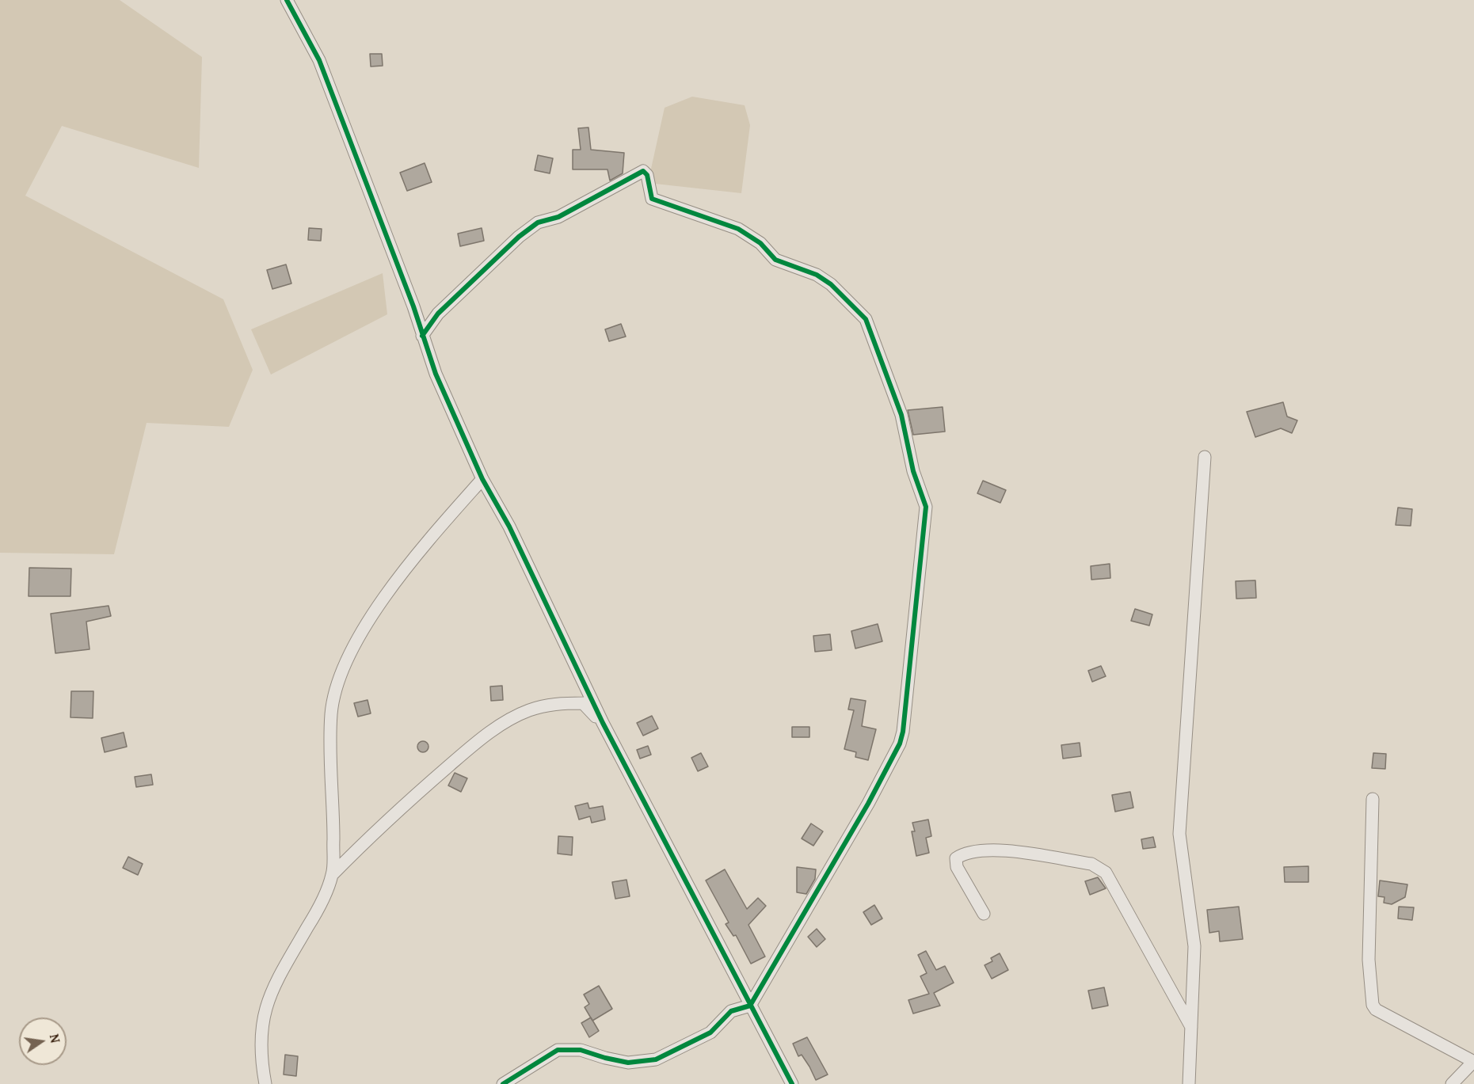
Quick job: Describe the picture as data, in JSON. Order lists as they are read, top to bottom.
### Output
{
  "north": "right"
}
